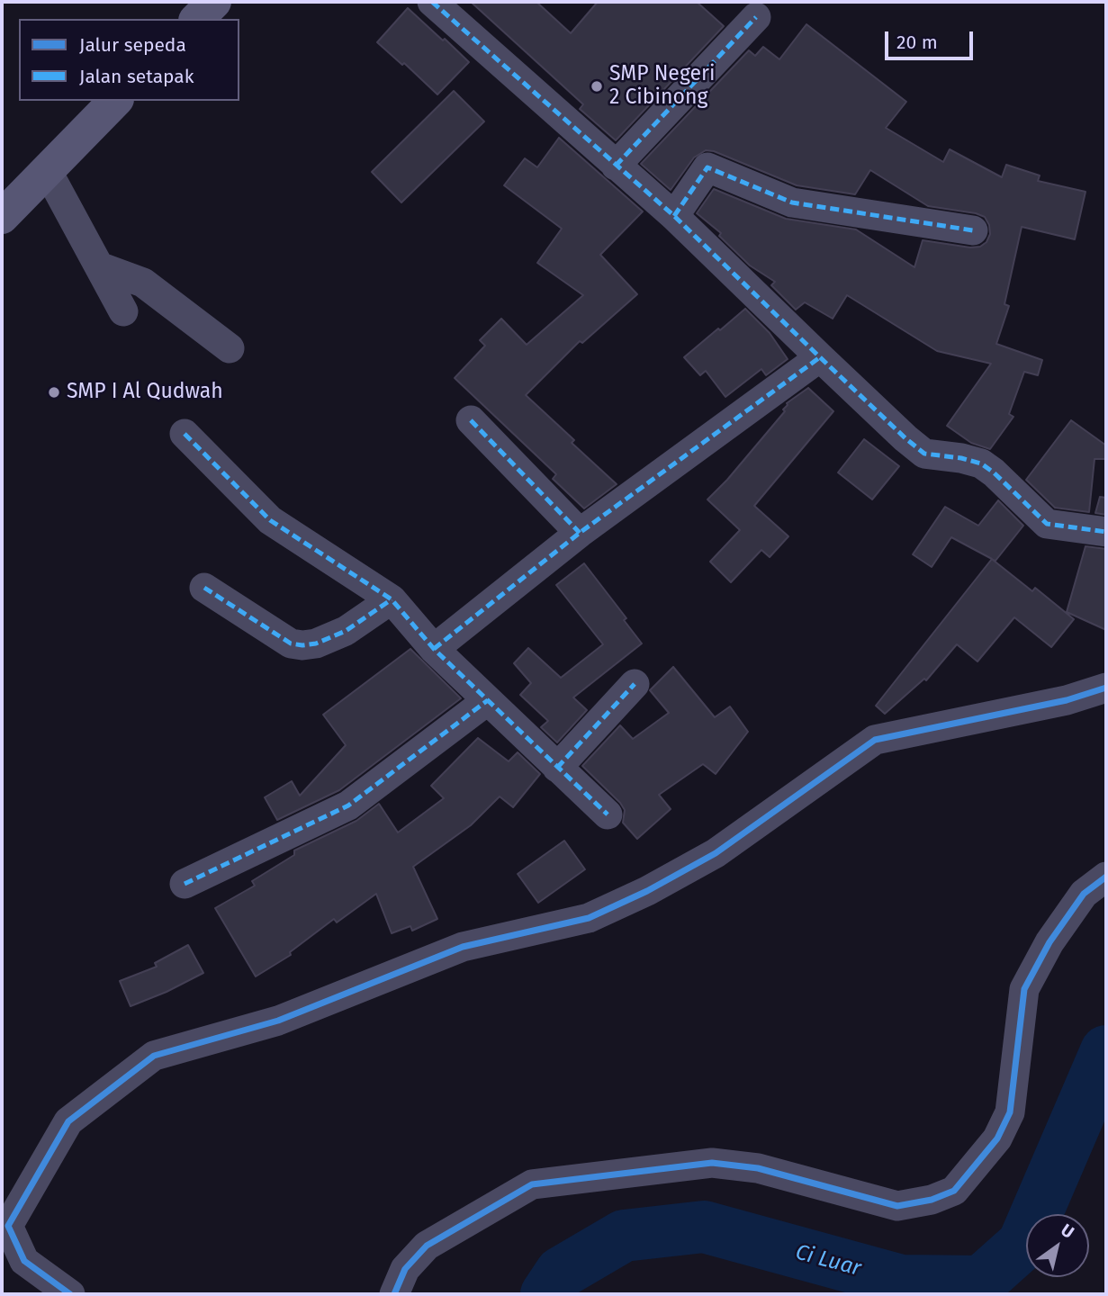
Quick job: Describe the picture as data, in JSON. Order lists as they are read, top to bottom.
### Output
{
  "water": ["Ci Luar"],
  "places": ["SMP Negeri 2 Cibinong", "SMP I Al Qudwah"],
  "legend": ["Jalur sepeda", "Jalan setapak"],
  "scale_bar": "20 m",
  "north": "top right"
}
